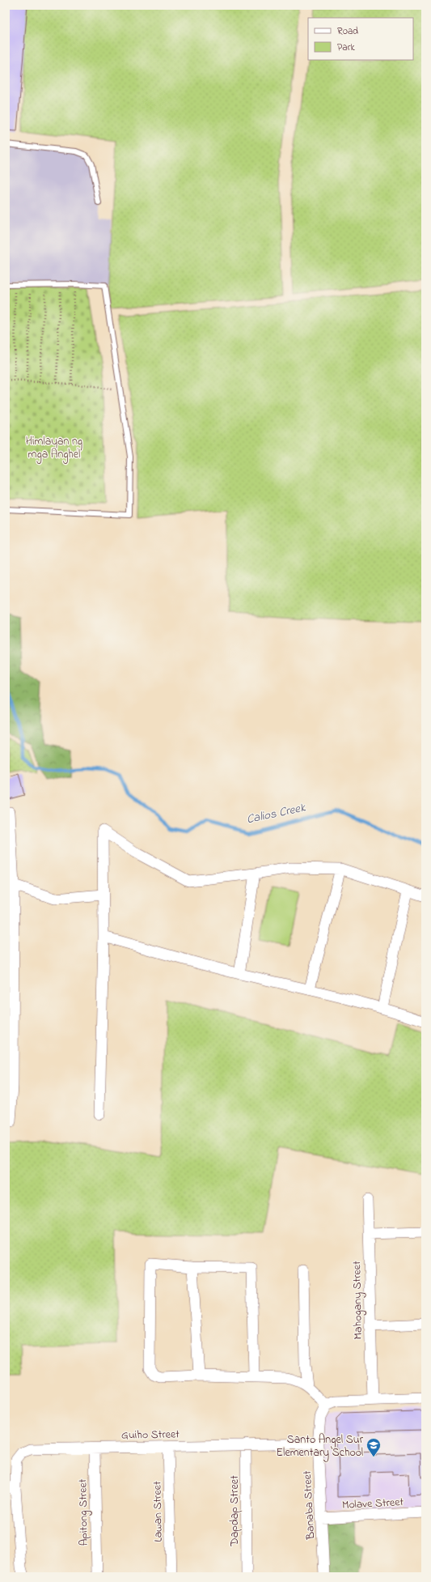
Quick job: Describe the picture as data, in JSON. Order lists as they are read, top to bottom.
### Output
{
  "streets": {
    "street": [
      "Mahogany Street",
      "Guiho Street",
      "Molave Street",
      "Banaba Street",
      "Dapdap Street",
      "Lawan Street",
      "Apitong Street"
    ]
  },
  "crossings": [
    ["Guiho Street", "Banaba Street"],
    ["Guiho Street", "Dapdap Street"],
    ["Guiho Street", "Lawan Street"],
    ["Guiho Street", "Apitong Street"],
    ["Molave Street", "Banaba Street"]
  ],
  "water": ["Calios Creek"],
  "parks": ["Himlayan ng mga Anghel"],
  "places": {
    "school or university": ["Santo Angel Sur Elementary School"]
  },
  "legend": ["Road", "Park"]
}
